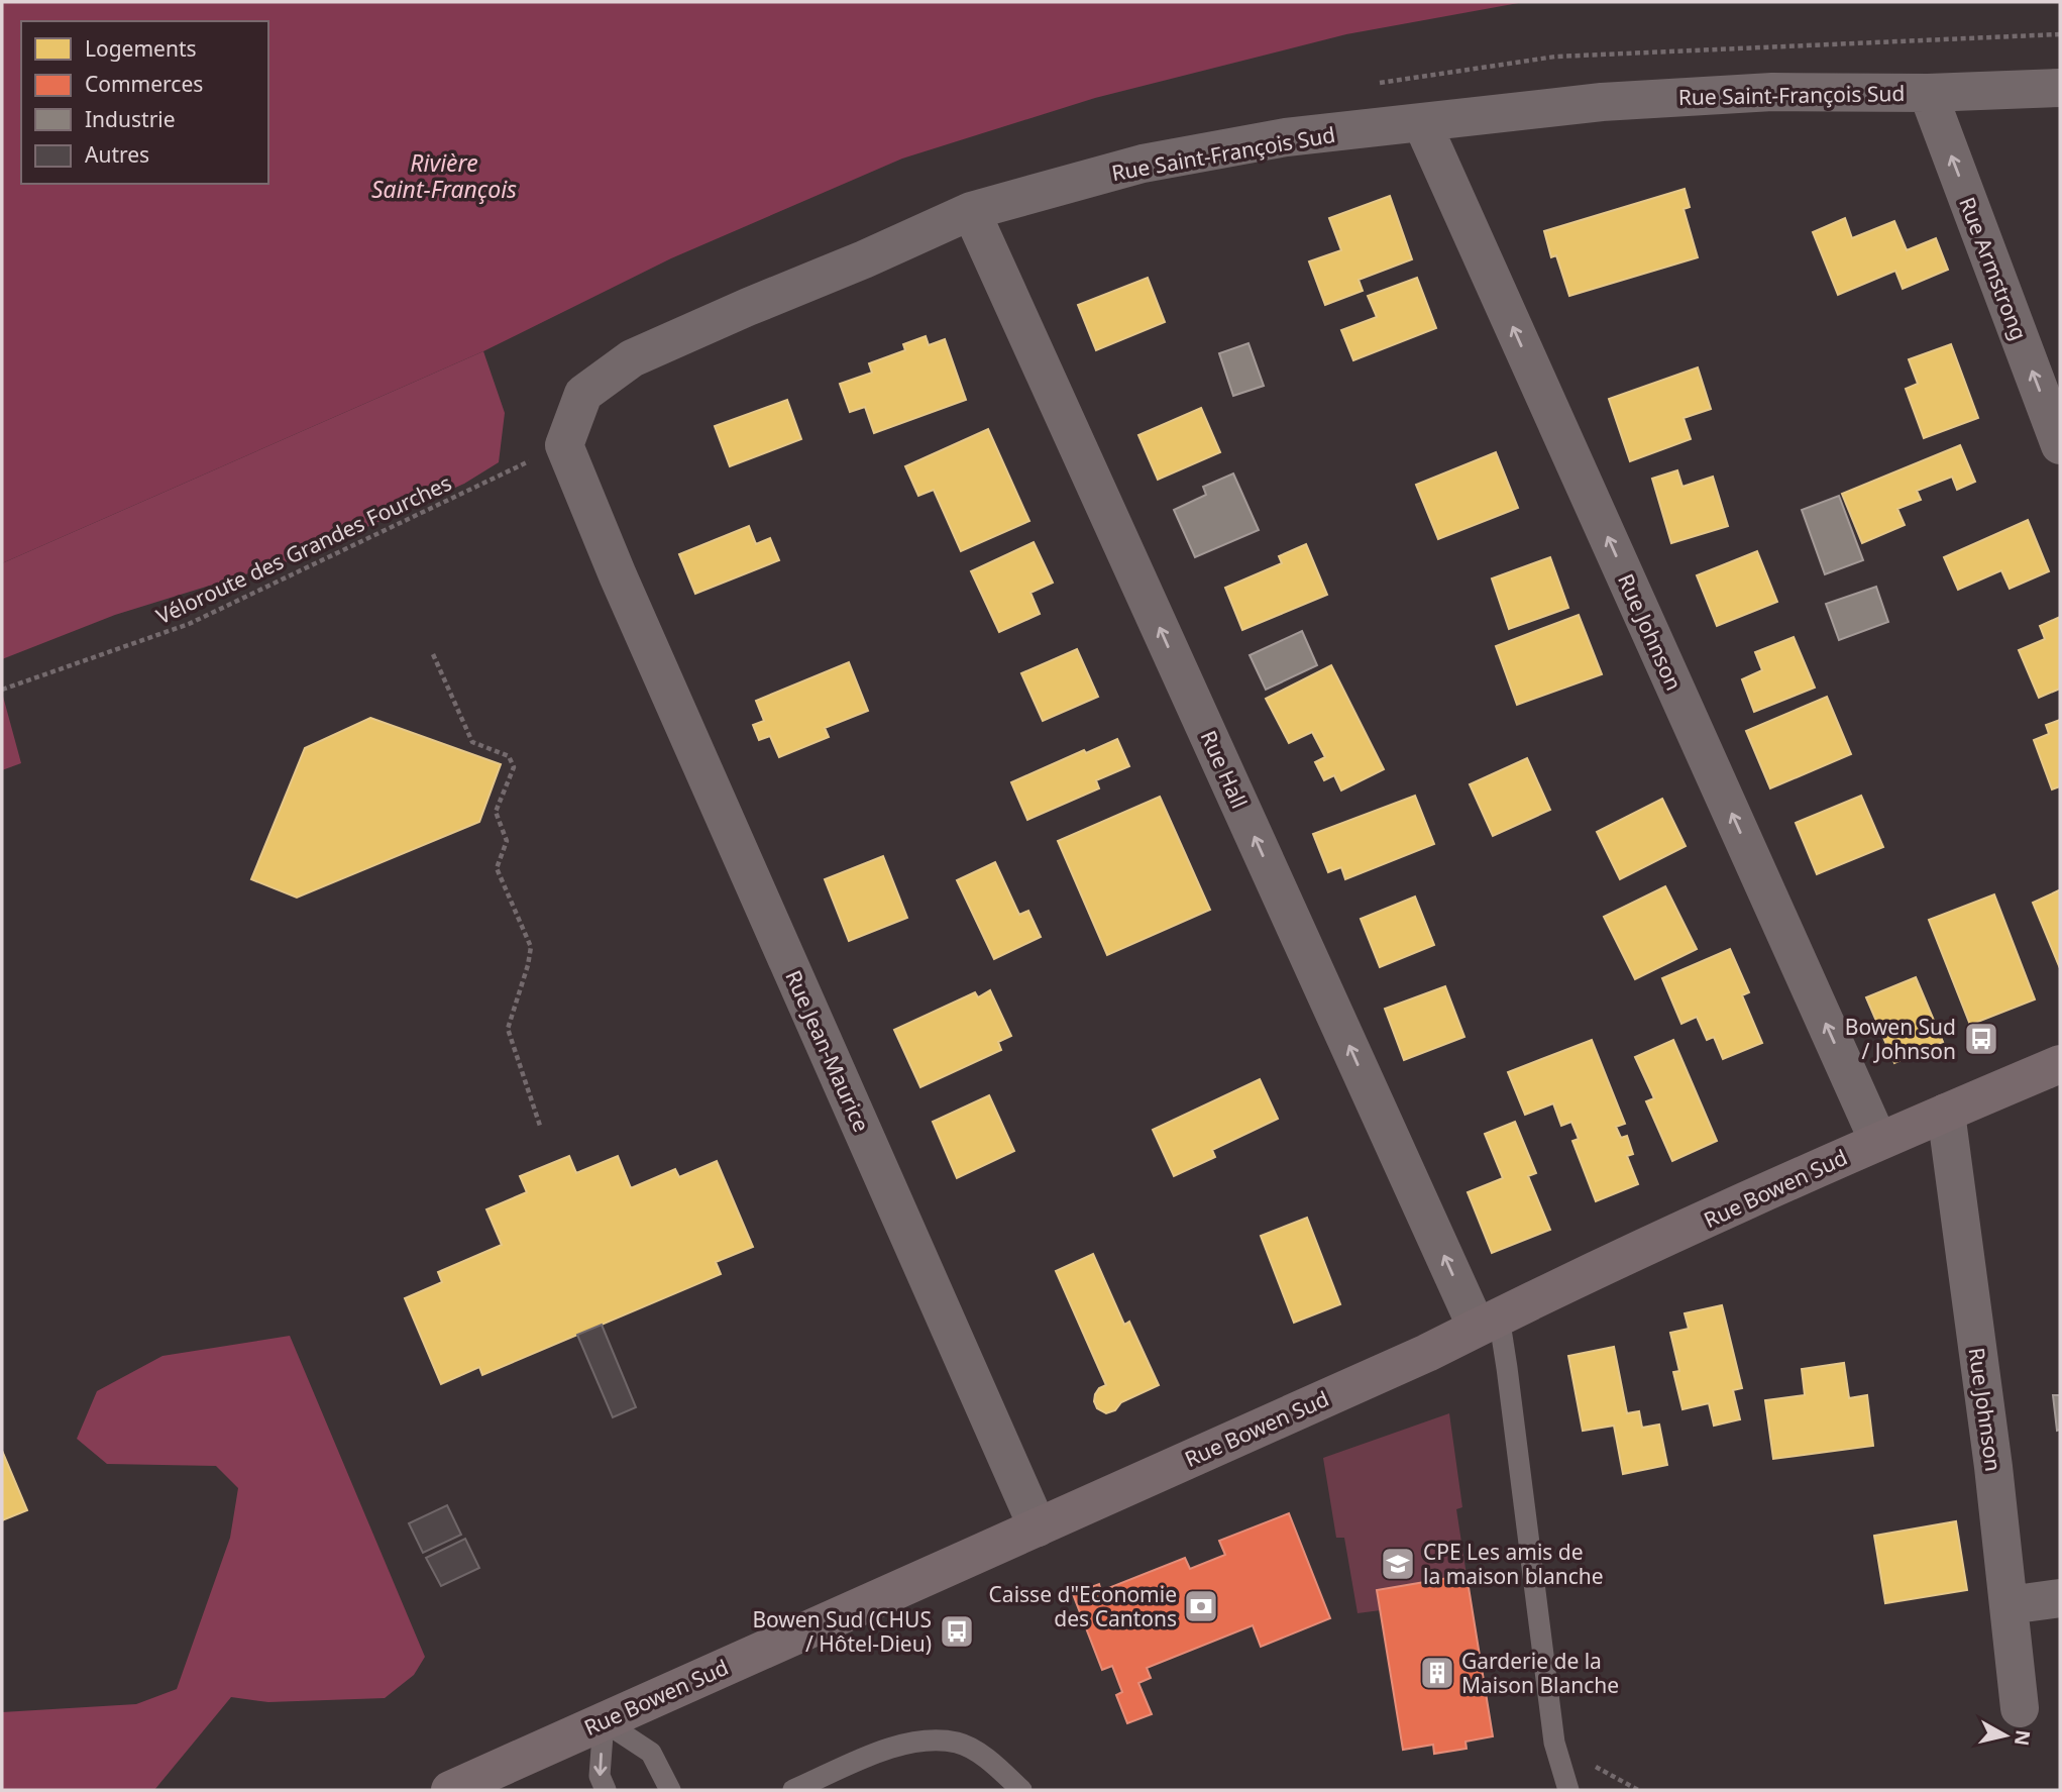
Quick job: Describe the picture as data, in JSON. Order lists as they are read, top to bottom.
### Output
{
  "streets": {
    "street": [
      "Rue Saint-François Sud",
      "Rue Armstrong",
      "Rue Johnson",
      "Rue Hall",
      "Rue Jean-Maurice",
      "Rue Bowen Sud"
    ],
    "path": ["Véloroute des Grandes Fourches"]
  },
  "crossings": [
    ["Rue Saint-François Sud", "Rue Armstrong"],
    ["Rue Saint-François Sud", "Rue Johnson"],
    ["Rue Saint-François Sud", "Rue Hall"],
    ["Rue Saint-François Sud", "Rue Jean-Maurice"],
    ["Rue Johnson", "Rue Bowen Sud"],
    ["Rue Hall", "Rue Bowen Sud"],
    ["Rue Jean-Maurice", "Rue Bowen Sud"]
  ],
  "one_way": ["Rue Armstrong", "Rue Johnson", "Rue Hall"],
  "water": ["Rivière Saint-François"],
  "places": {
    "bus stop": ["Bowen Sud / Johnson", "Bowen Sud (CHUS / Hôtel-Dieu)"],
    "school or university": ["CPE Les amis de la maison blanche"],
    "bank": ["Caisse d\"Economie des Cantons"],
    "building": ["Garderie de la Maison Blanche"]
  },
  "legend": [
    "Logements",
    "Commerces",
    "Industrie",
    "Autres"
  ],
  "north": "right"
}
